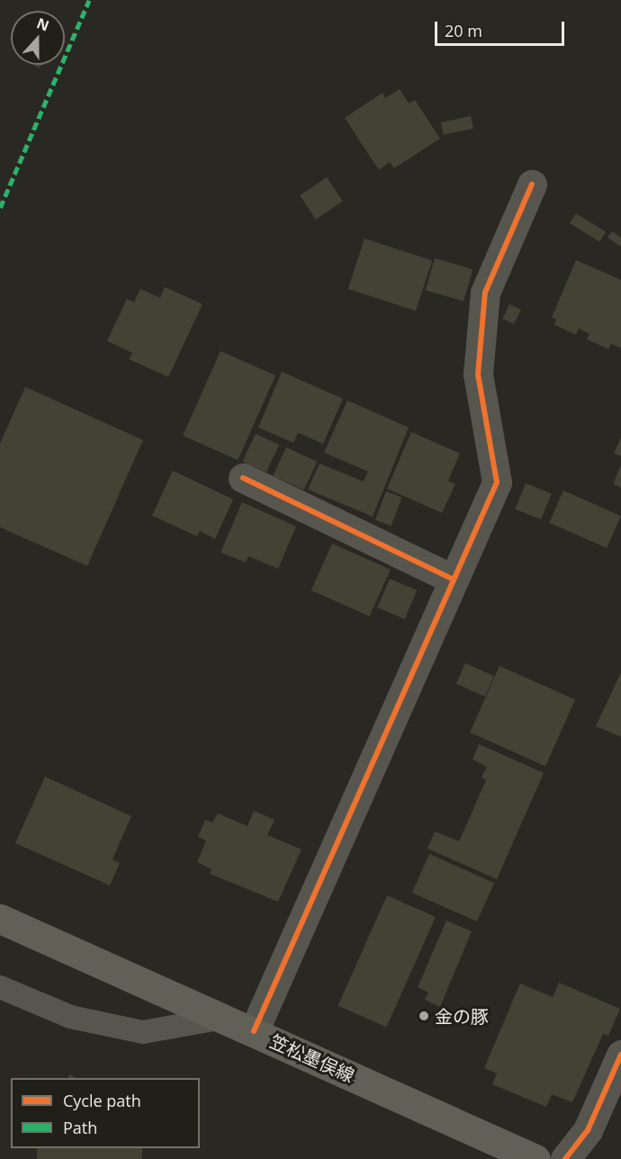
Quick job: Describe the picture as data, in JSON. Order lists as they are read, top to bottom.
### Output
{
  "streets": {
    "main road": ["笠松墨俣線"]
  },
  "places": ["金の豚"],
  "legend": ["Cycle path", "Path"],
  "scale_bar": "20 m",
  "north": "top"
}
